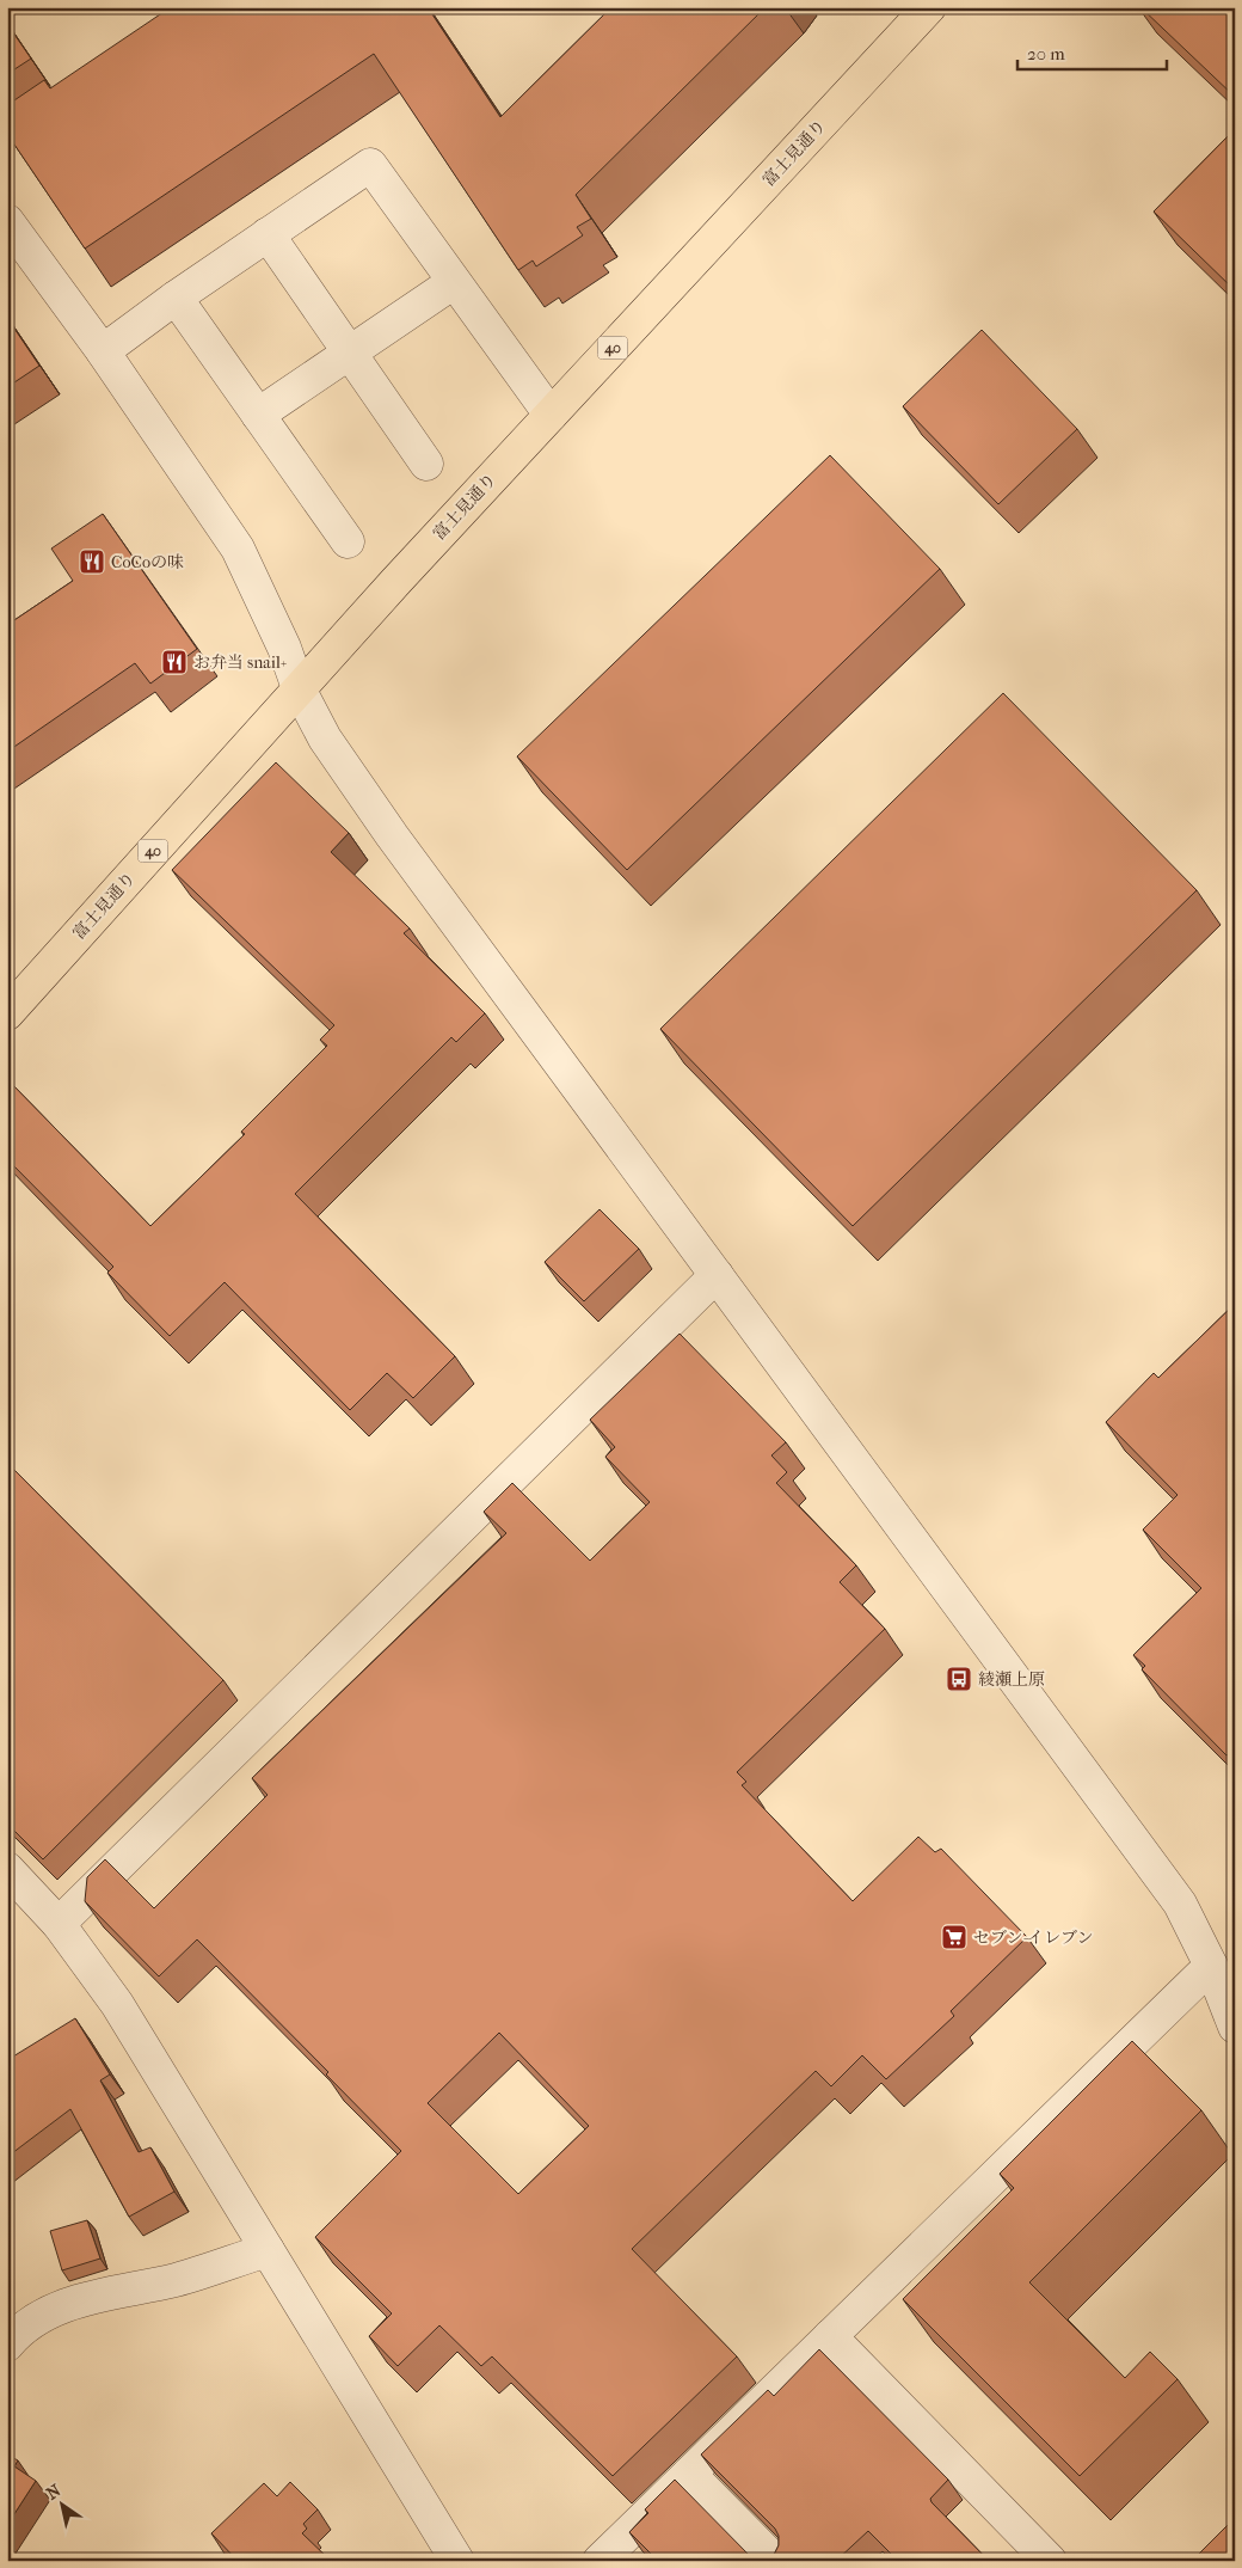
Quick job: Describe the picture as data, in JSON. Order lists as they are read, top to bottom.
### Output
{
  "streets": {
    "main road": ["富士見通り", "40"]
  },
  "places": {
    "restaurant": ["CoCoの味", "お弁当 snail+"],
    "bus stop": ["綾瀬上原"],
    "supermarket": ["セブン-イレブン"]
  },
  "scale_bar": "20 m",
  "north": "top left"
}
